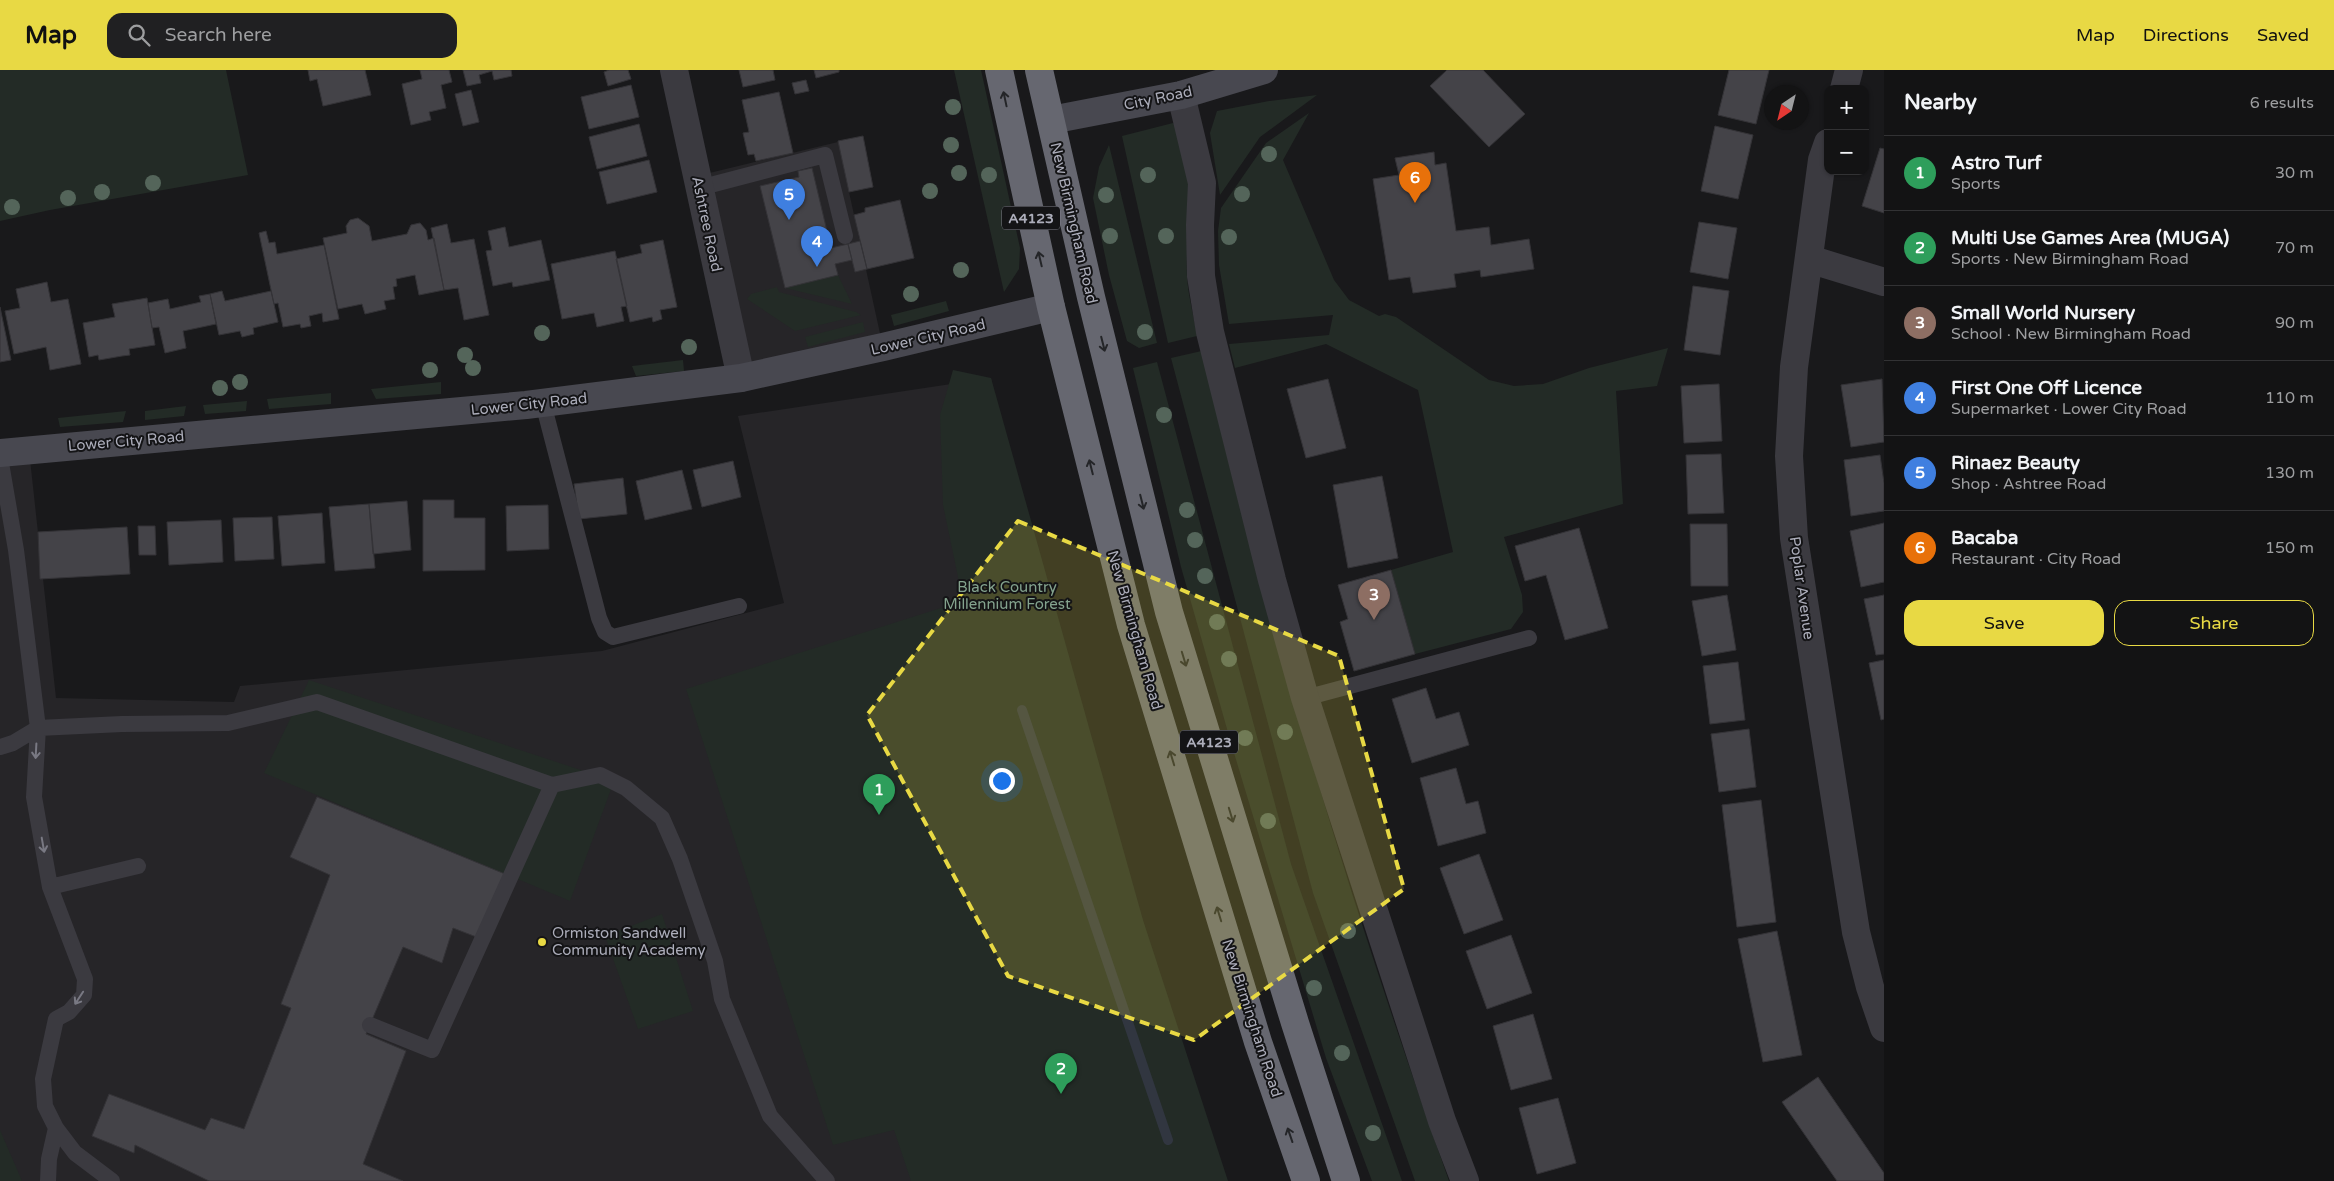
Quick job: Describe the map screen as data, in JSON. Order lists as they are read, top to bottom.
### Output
{
  "streets": {
    "highway": ["A4123", "New Birmingham Road"],
    "street": [
      "City Road",
      "Ashtree Road",
      "Lower City Road",
      "Poplar Avenue"
    ]
  },
  "crossings": [
    ["City Road", "New Birmingham Road"],
    ["New Birmingham Road", "Lower City Road"],
    ["Ashtree Road", "Lower City Road"]
  ],
  "parks": ["Black Country Millennium Forest"],
  "places": ["Ormiston Sandwell Community Academy"],
  "north": "bottom left",
  "page": {
    "header": "Map",
    "search": "Search here",
    "nav": ["Map", "Directions", "Saved"],
    "heading": ["Nearby", "6 results"],
    "map_buttons": ["+", "−"],
    "list": [
      {
        "mark": "1",
        "name": "Astro Turf",
        "note": "Sports",
        "value": "30 m"
      },
      {
        "mark": "2",
        "name": "Multi Use Games Area (MUGA)",
        "note": "Sports · New Birmingham Road",
        "value": "70 m"
      },
      {
        "mark": "3",
        "name": "Small World Nursery",
        "note": "School · New Birmingham Road",
        "value": "90 m"
      },
      {
        "mark": "4",
        "name": "First One Off Licence",
        "note": "Supermarket · Lower City Road",
        "value": "110 m"
      },
      {
        "mark": "5",
        "name": "Rinaez Beauty",
        "note": "Shop · Ashtree Road",
        "value": "130 m"
      },
      {
        "mark": "6",
        "name": "Bacaba",
        "note": "Restaurant · City Road",
        "value": "150 m"
      }
    ],
    "pins": [
      "6",
      "5",
      "4",
      "3",
      "1",
      "2"
    ],
    "buttons": ["Save", "Share"]
  }
}
